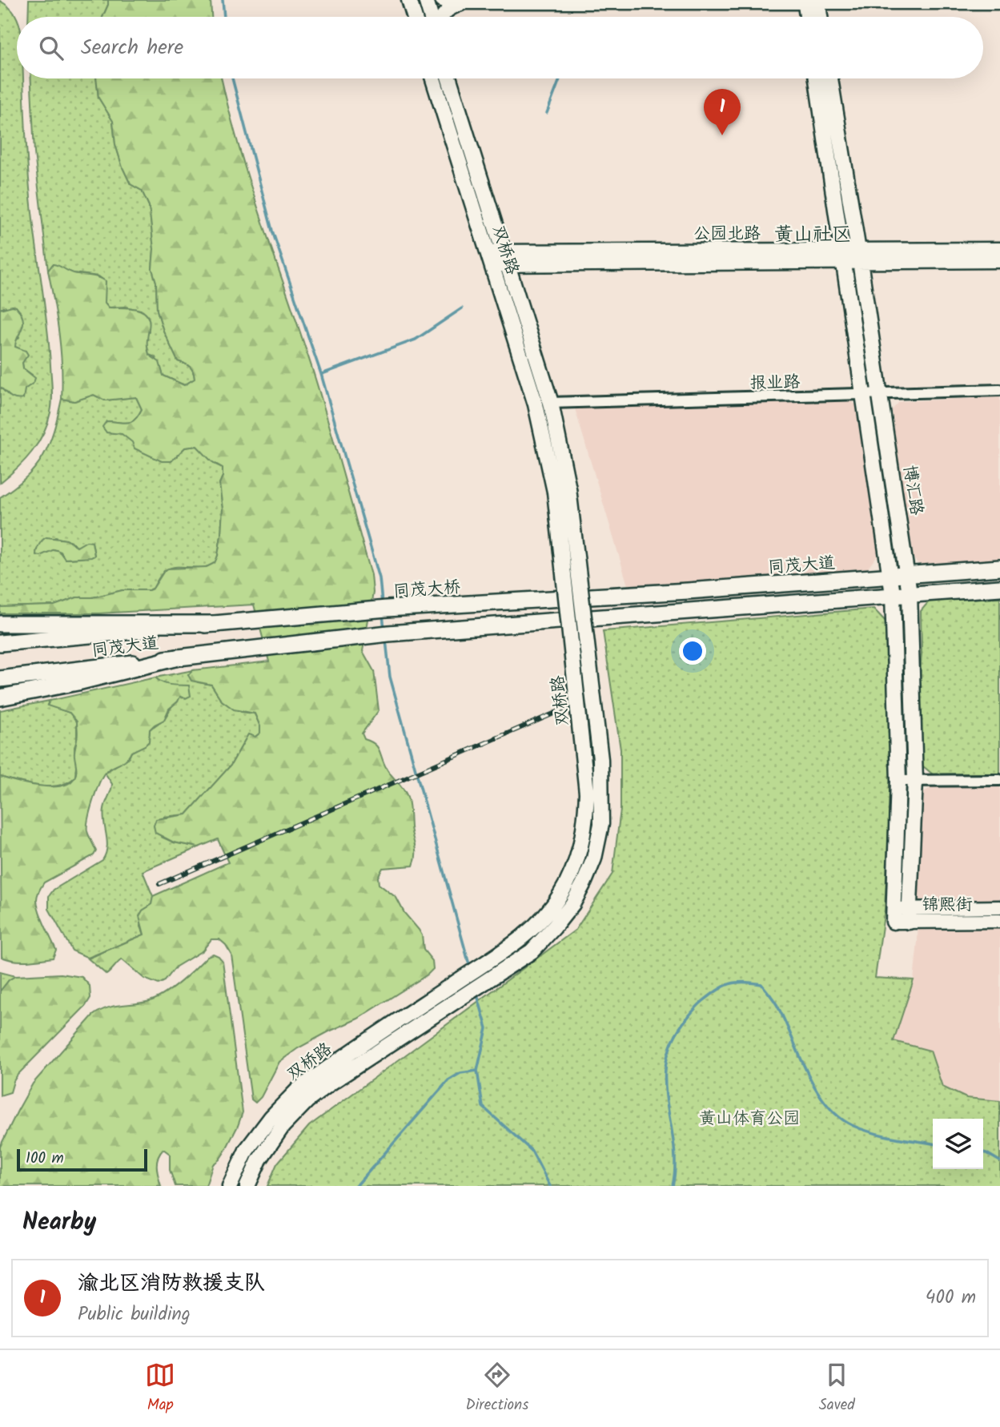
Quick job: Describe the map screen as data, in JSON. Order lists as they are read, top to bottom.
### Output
{
  "streets": {
    "main road": [
      "公园北路",
      "双桥路",
      "博汇路",
      "同茂大道",
      "同茂大桥"
    ],
    "street": ["报业路", "锦熙街"]
  },
  "crossings": [
    ["公园北路", "双桥路"],
    ["公园北路", "博汇路"],
    ["双桥路", "报业路"],
    ["报业路", "博汇路"],
    ["博汇路", "同茂大道"],
    ["博汇路", "锦熙街"],
    ["同茂大道", "同茂大桥"]
  ],
  "districts": ["黄山社区"],
  "parks": ["黄山体育公园"],
  "scale_bar": "100 m",
  "page": {
    "search": "Search here",
    "pins": "1",
    "scale": "100 m",
    "heading": "Nearby",
    "list": [
      {
        "mark": "1",
        "name": "渝北区消防救援支队",
        "note": "Public building",
        "value": "400 m"
      }
    ],
    "nav": ["Map", "Directions", "Saved"]
  }
}
